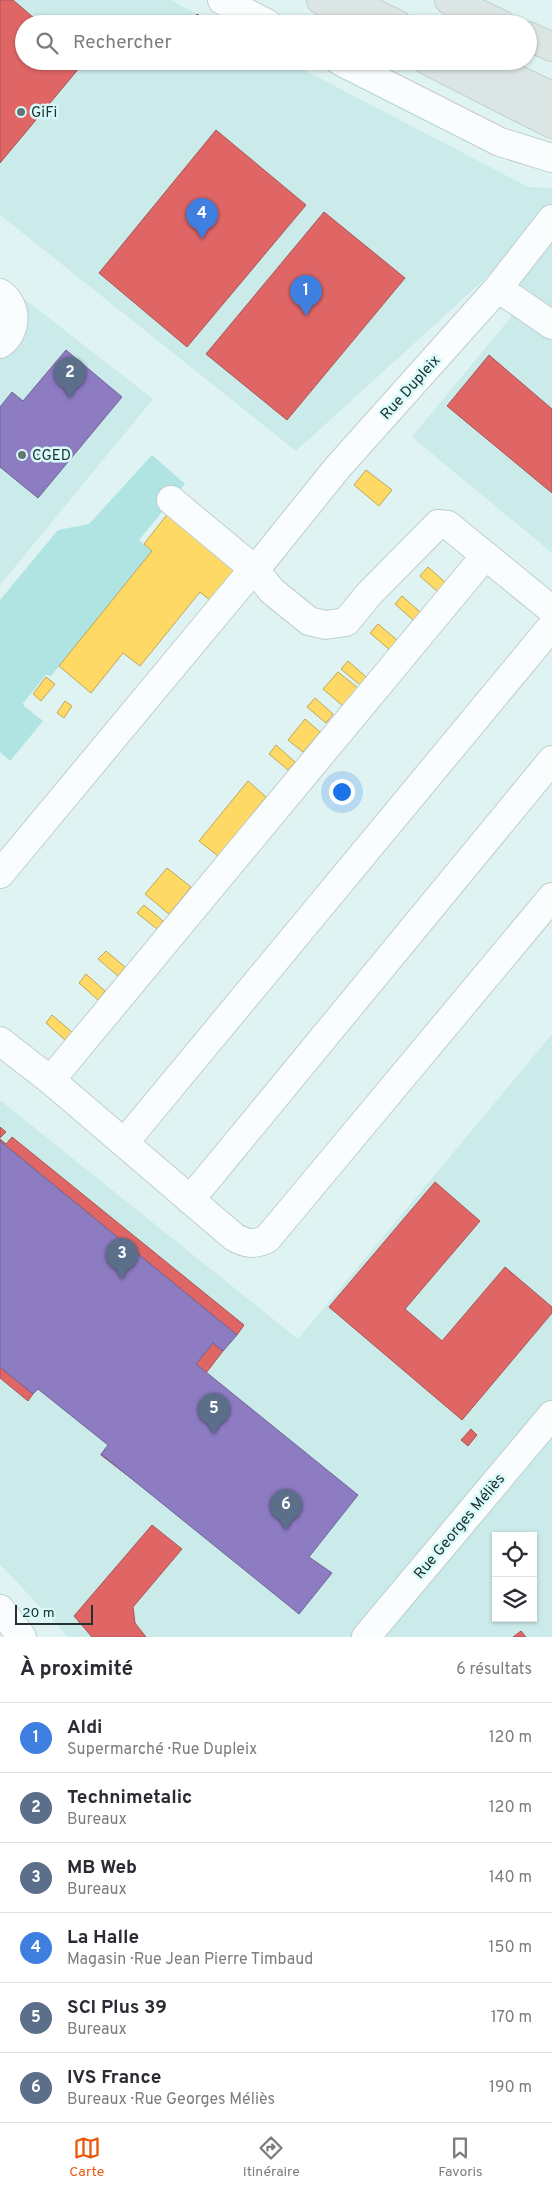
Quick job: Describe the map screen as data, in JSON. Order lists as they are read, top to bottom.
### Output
{
  "streets": {
    "street": ["Rue Dupleix", "Rue Georges Méliès"]
  },
  "places": ["GiFi", "CGED"],
  "scale_bar": "20 m",
  "page": {
    "search": "Rechercher",
    "pins": [
      "4",
      "1",
      "2",
      "3",
      "5",
      "6"
    ],
    "scale": "20 m",
    "heading": ["À proximité", "6 résultats"],
    "list": [
      {
        "mark": "1",
        "name": "Aldi",
        "note": "Supermarché · Rue Dupleix",
        "value": "120 m"
      },
      {
        "mark": "2",
        "name": "Technimetalic",
        "note": "Bureaux",
        "value": "120 m"
      },
      {
        "mark": "3",
        "name": "MB Web",
        "note": "Bureaux",
        "value": "140 m"
      },
      {
        "mark": "4",
        "name": "La Halle",
        "note": "Magasin · Rue Jean Pierre Timbaud",
        "value": "150 m"
      },
      {
        "mark": "5",
        "name": "SCI Plus 39",
        "note": "Bureaux",
        "value": "170 m"
      },
      {
        "mark": "6",
        "name": "IVS France",
        "note": "Bureaux · Rue Georges Méliès",
        "value": "190 m"
      }
    ],
    "nav": ["Carte", "Itinéraire", "Favoris"]
  }
}
